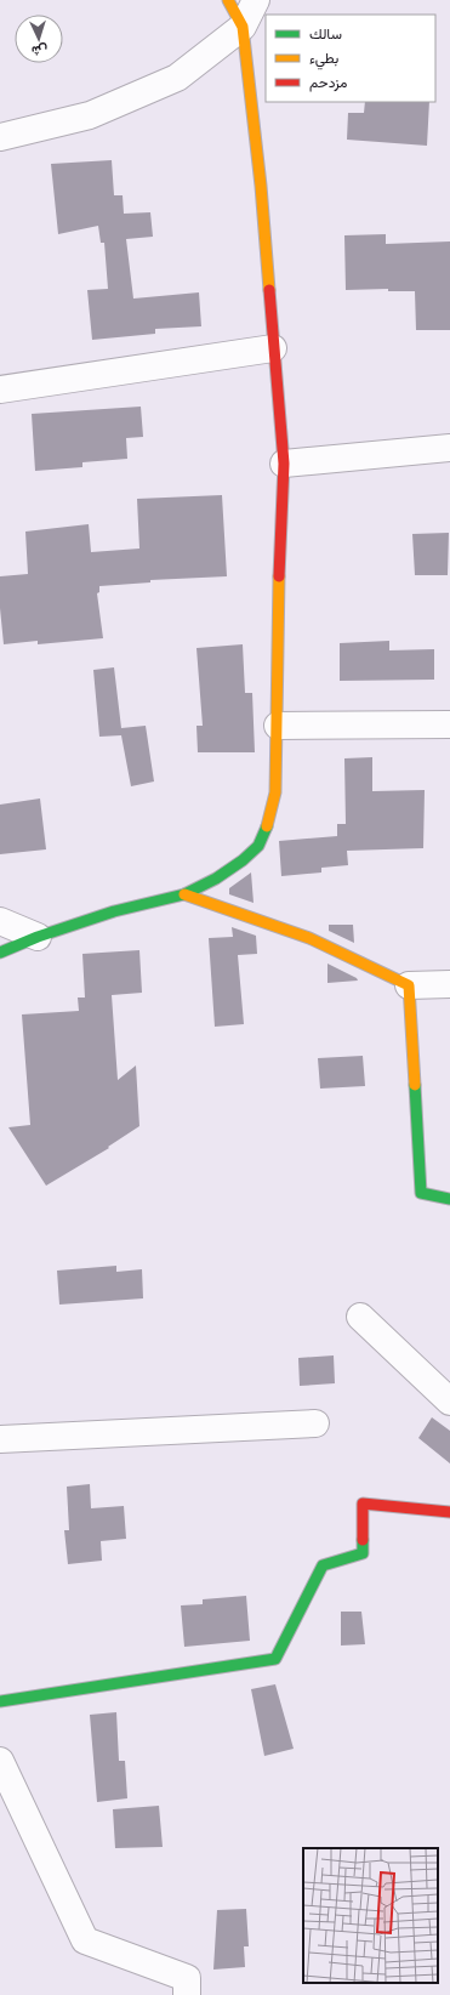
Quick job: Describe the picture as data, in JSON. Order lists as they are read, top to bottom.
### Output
{
  "legend": ["سالك", "بطيء", "مزدحم"],
  "north": "bottom"
}
